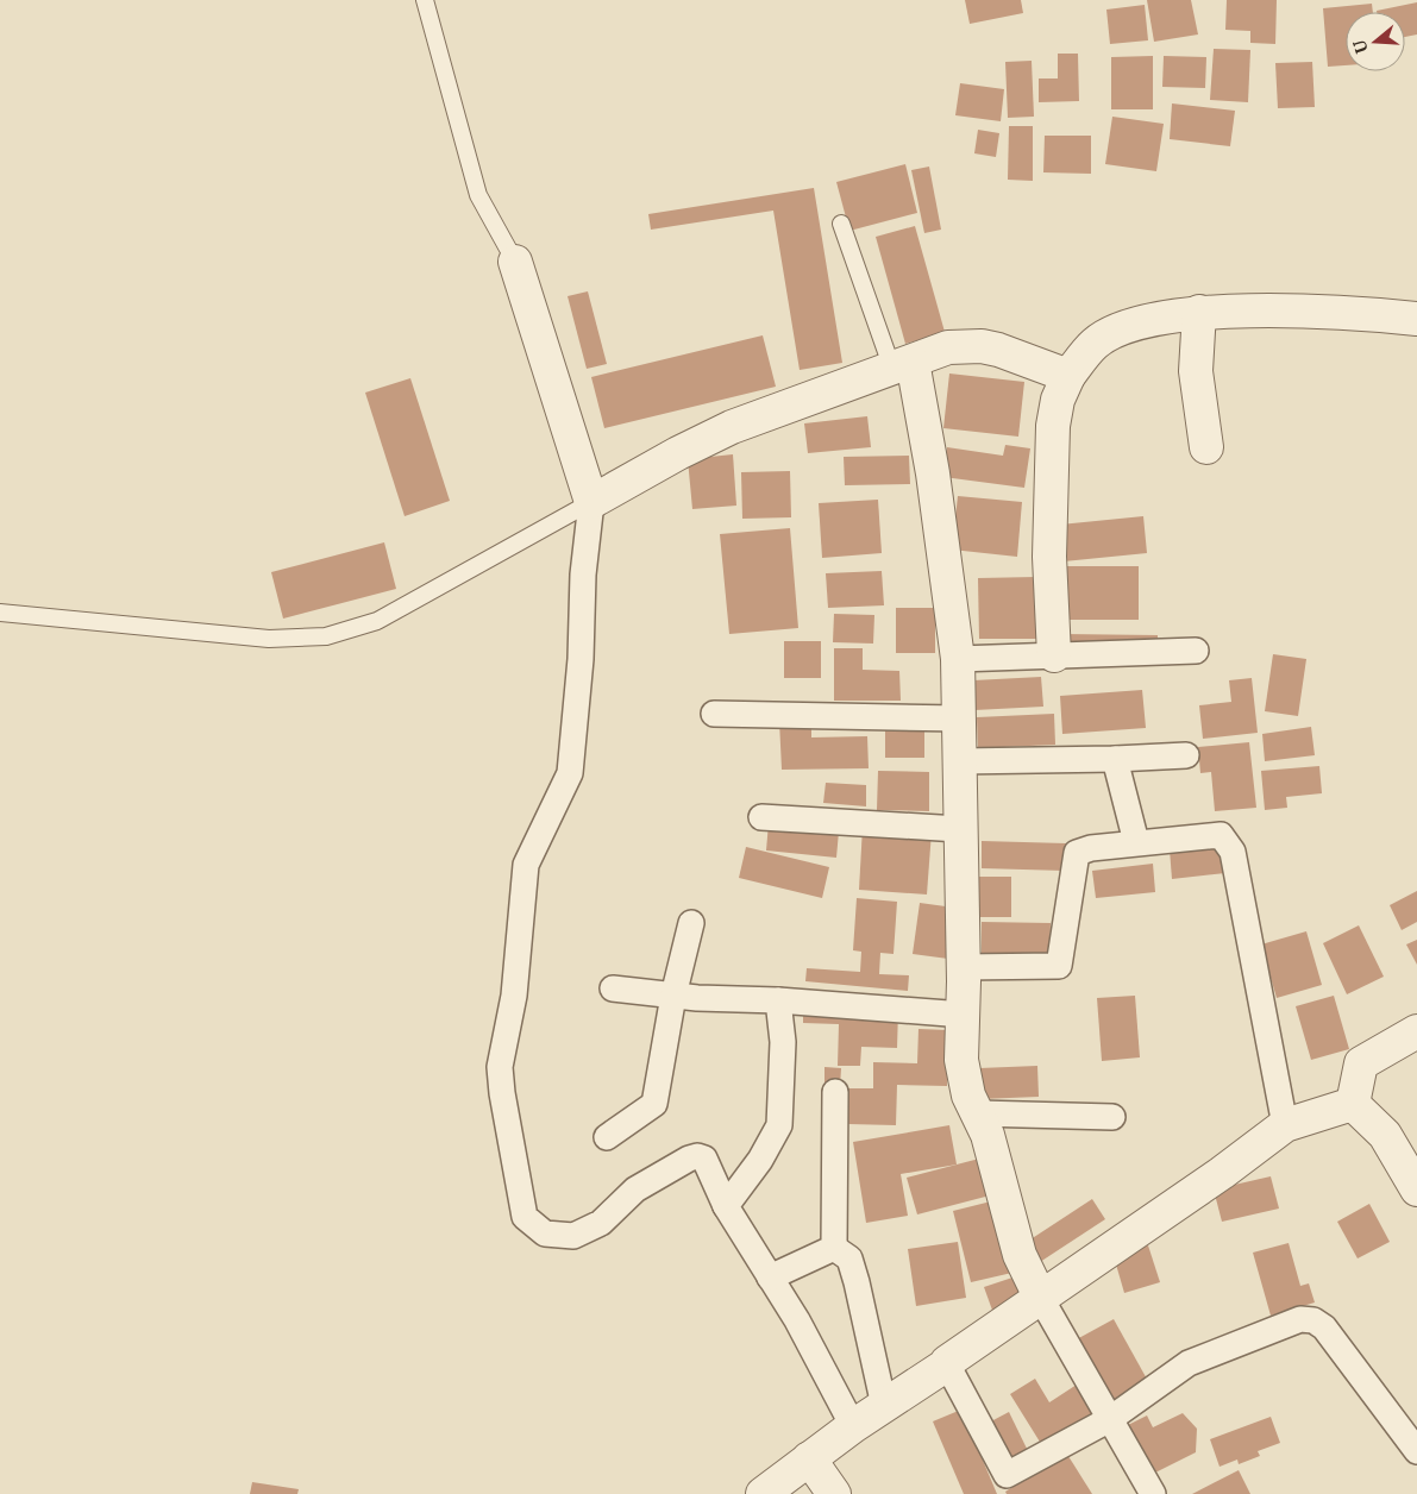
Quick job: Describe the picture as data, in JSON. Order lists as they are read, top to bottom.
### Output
{
  "north": "left"
}
